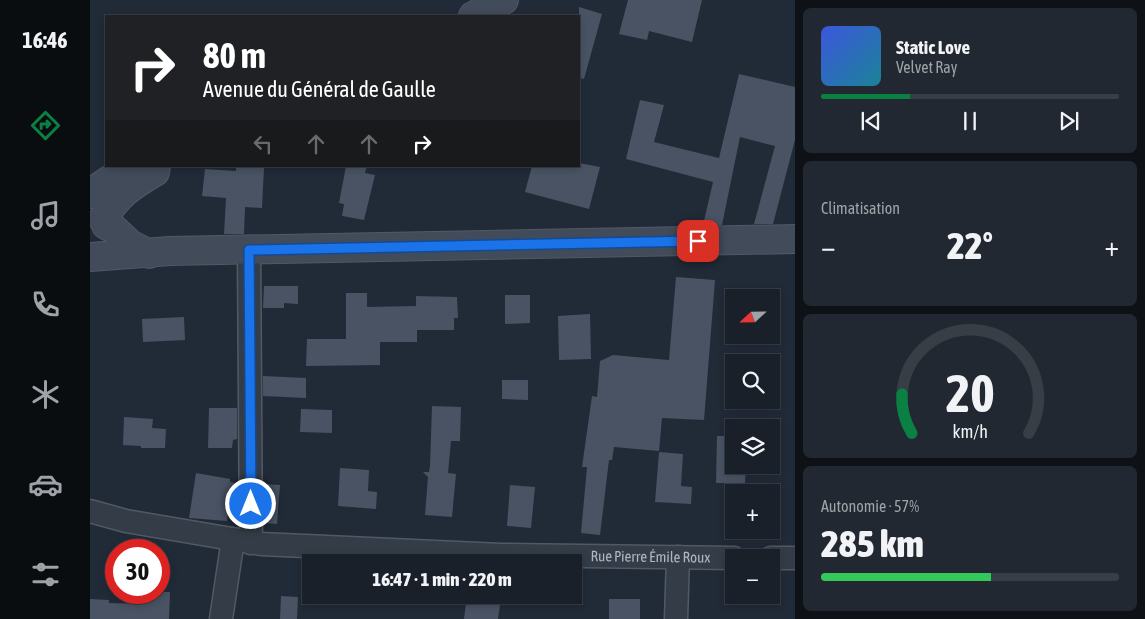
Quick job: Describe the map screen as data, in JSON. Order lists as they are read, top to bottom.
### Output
{
  "streets": {
    "street": ["Rue Pierre Émile Roux"]
  },
  "north": "left",
  "page": {
    "tabs": "16:46",
    "turn": ["80 m", "Avenue du Général de Gaulle"],
    "song": ["Static Love", "Velvet Ray"],
    "tile": [
      "Climatisation",
      ["Autonomie · 57%", "285 km"]
    ],
    "heat": ["−", "22°", "+"],
    "map_buttons": ["+", "−"],
    "limit": "30",
    "trip": "16:47 · 1 min · 220 m",
    "gauge": ["20", "km/h"]
  }
}
